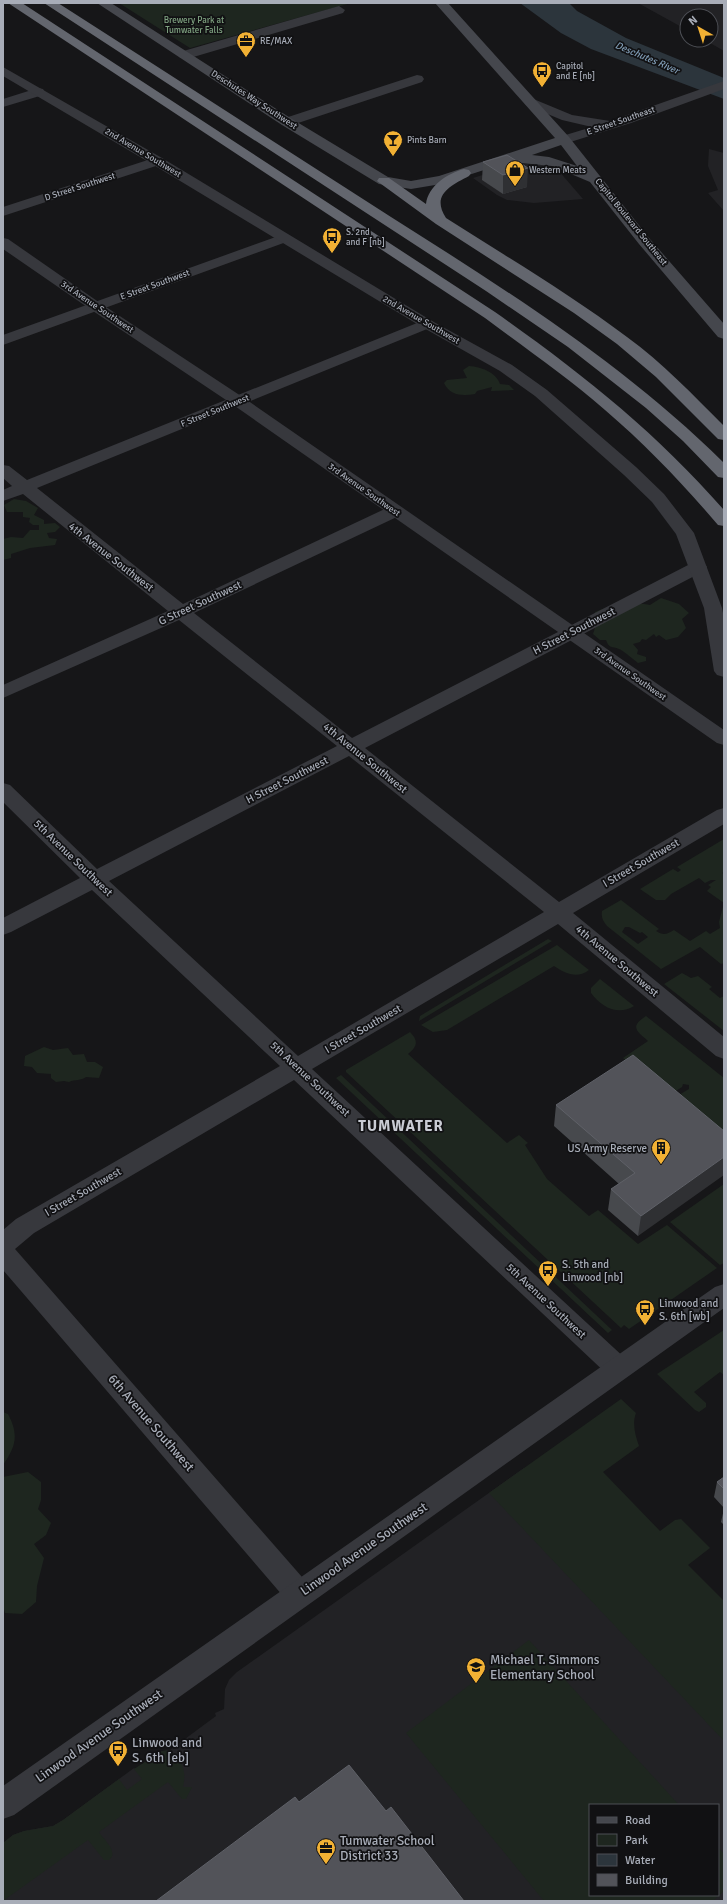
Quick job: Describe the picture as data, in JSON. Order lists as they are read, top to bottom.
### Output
{
  "streets": {
    "main road": ["Deschutes Way Southwest", "Capitol Boulevard Southeast"],
    "street": [
      "E Street Southeast",
      "2nd Avenue Southwest",
      "D Street Southwest",
      "E Street Southwest",
      "3rd Avenue Southwest",
      "F Street Southwest",
      "4th Avenue Southwest",
      "G Street Southwest",
      "H Street Southwest",
      "5th Avenue Southwest",
      "I Street Southwest",
      "6th Avenue Southwest",
      "Linwood Avenue Southwest"
    ]
  },
  "crossings": [
    ["E Street Southeast", "Capitol Boulevard Southeast"],
    ["2nd Avenue Southwest", "D Street Southwest"],
    ["2nd Avenue Southwest", "E Street Southwest"],
    ["2nd Avenue Southwest", "F Street Southwest"],
    ["2nd Avenue Southwest", "H Street Southwest"],
    ["E Street Southwest", "3rd Avenue Southwest"],
    ["3rd Avenue Southwest", "F Street Southwest"],
    ["3rd Avenue Southwest", "G Street Southwest"],
    ["3rd Avenue Southwest", "H Street Southwest"],
    ["F Street Southwest", "4th Avenue Southwest"],
    ["4th Avenue Southwest", "G Street Southwest"],
    ["4th Avenue Southwest", "H Street Southwest"],
    ["4th Avenue Southwest", "I Street Southwest"],
    ["H Street Southwest", "5th Avenue Southwest"],
    ["5th Avenue Southwest", "I Street Southwest"],
    ["5th Avenue Southwest", "Linwood Avenue Southwest"],
    ["6th Avenue Southwest", "Linwood Avenue Southwest"]
  ],
  "districts": ["TUMWATER"],
  "water": ["Deschutes River"],
  "parks": ["Brewery Park at Tumwater Falls"],
  "places": {
    "office": ["RE/MAX", "Tumwater School District 33"],
    "bus stop": [
      "Capitol and E [nb]",
      "S. 2nd and F [nb]",
      "S. 5th and Linwood [nb]",
      "Linwood and S. 6th [wb]",
      "Linwood and S. 6th [eb]"
    ],
    "bar": ["Pints Barn"],
    "shop": ["Western Meats"],
    "building": ["US Army Reserve"],
    "school or university": ["Michael T. Simmons Elementary School"]
  },
  "legend": [
    "Road",
    "Park",
    "Water",
    "Building"
  ],
  "north": "top left"
}
